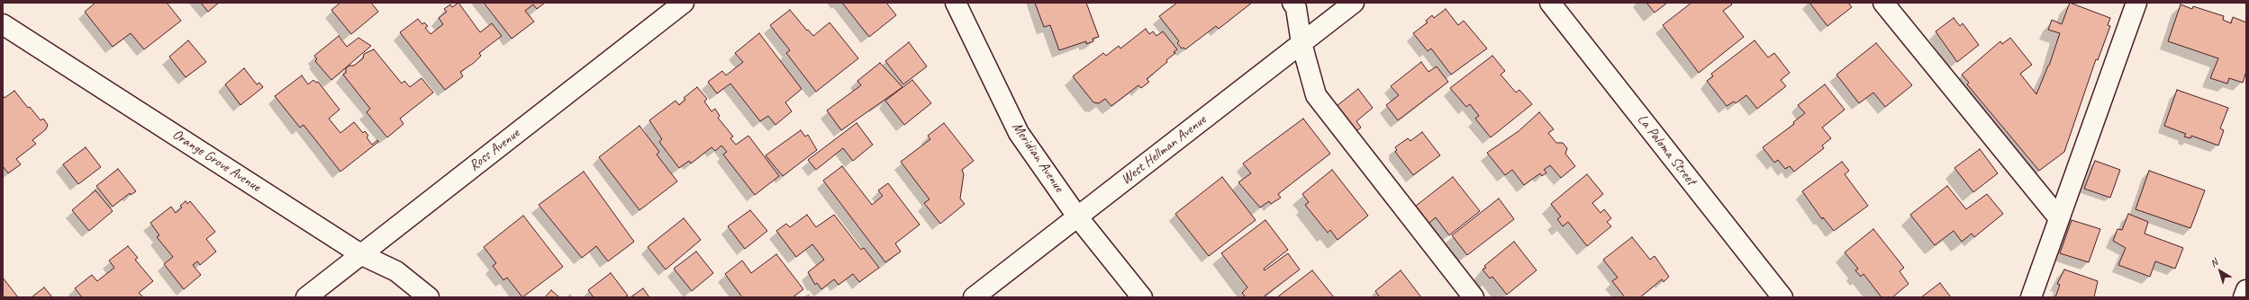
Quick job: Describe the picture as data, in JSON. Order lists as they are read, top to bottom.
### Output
{
  "streets": {
    "street": [
      "Ross Avenue",
      "West Hellman Avenue",
      "La Paloma Street",
      "Meridian Avenue",
      "Orange Grove Avenue"
    ]
  },
  "crossings": [
    ["Ross Avenue", "Orange Grove Avenue"],
    ["West Hellman Avenue", "Meridian Avenue"]
  ],
  "north": "top left"
}
